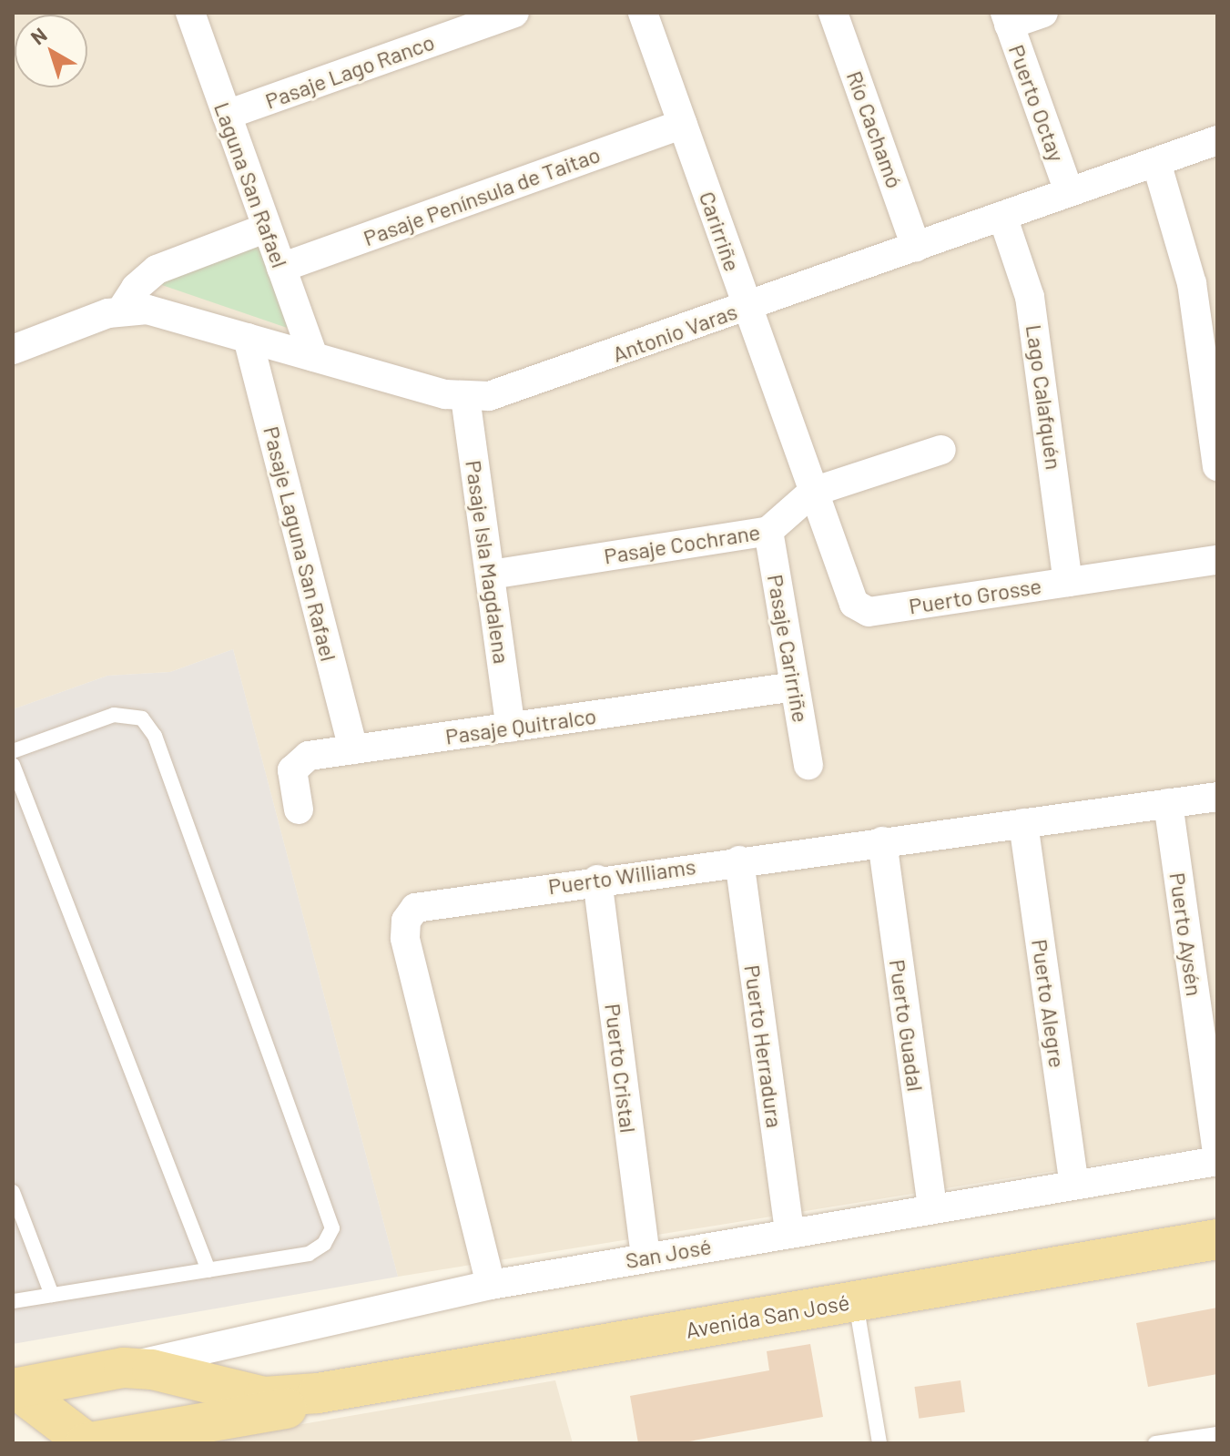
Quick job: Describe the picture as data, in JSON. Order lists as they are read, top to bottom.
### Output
{
  "streets": {
    "main road": ["Avenida San José"],
    "street": [
      "Pasaje Lago Ranco",
      "Puerto Octay",
      "Río Cachamó",
      "Laguna San Rafael",
      "Pasaje Península de Taitao",
      "Carirriñe",
      "Antonio Varas",
      "Lago Calafquén",
      "Pasaje Laguna San Rafael",
      "Pasaje Cochrane",
      "Pasaje Isla Magdalena",
      "Puerto Grosse",
      "Pasaje Carirriñe",
      "Pasaje Quitralco",
      "Puerto Williams",
      "Puerto Aysén",
      "Puerto Alegre",
      "Puerto Guadal",
      "Puerto Herradura",
      "Puerto Cristal",
      "San José"
    ]
  },
  "crossings": [
    ["Pasaje Lago Ranco", "Laguna San Rafael"],
    ["Puerto Octay", "Antonio Varas"],
    ["Río Cachamó", "Antonio Varas"],
    ["Laguna San Rafael", "Pasaje Península de Taitao"],
    ["Laguna San Rafael", "Antonio Varas"],
    ["Pasaje Península de Taitao", "Carirriñe"],
    ["Carirriñe", "Antonio Varas"],
    ["Carirriñe", "Pasaje Cochrane"],
    ["Carirriñe", "Puerto Grosse"],
    ["Antonio Varas", "Lago Calafquén"],
    ["Antonio Varas", "Pasaje Laguna San Rafael"],
    ["Antonio Varas", "Pasaje Isla Magdalena"],
    ["Lago Calafquén", "Puerto Grosse"],
    ["Pasaje Laguna San Rafael", "Pasaje Quitralco"],
    ["Pasaje Cochrane", "Pasaje Isla Magdalena"],
    ["Pasaje Cochrane", "Puerto Grosse"],
    ["Pasaje Cochrane", "Pasaje Carirriñe"],
    ["Pasaje Isla Magdalena", "Pasaje Quitralco"],
    ["Pasaje Carirriñe", "Pasaje Quitralco"],
    ["Puerto Williams", "Puerto Aysén"],
    ["Puerto Williams", "Puerto Alegre"],
    ["Puerto Williams", "Puerto Guadal"],
    ["Puerto Williams", "Puerto Herradura"],
    ["Puerto Williams", "Puerto Cristal"],
    ["Puerto Williams", "San José"],
    ["Puerto Alegre", "San José"],
    ["Puerto Guadal", "San José"],
    ["Puerto Herradura", "San José"],
    ["Puerto Cristal", "San José"],
    ["San José", "Avenida San José"]
  ],
  "north": "top left"
}
